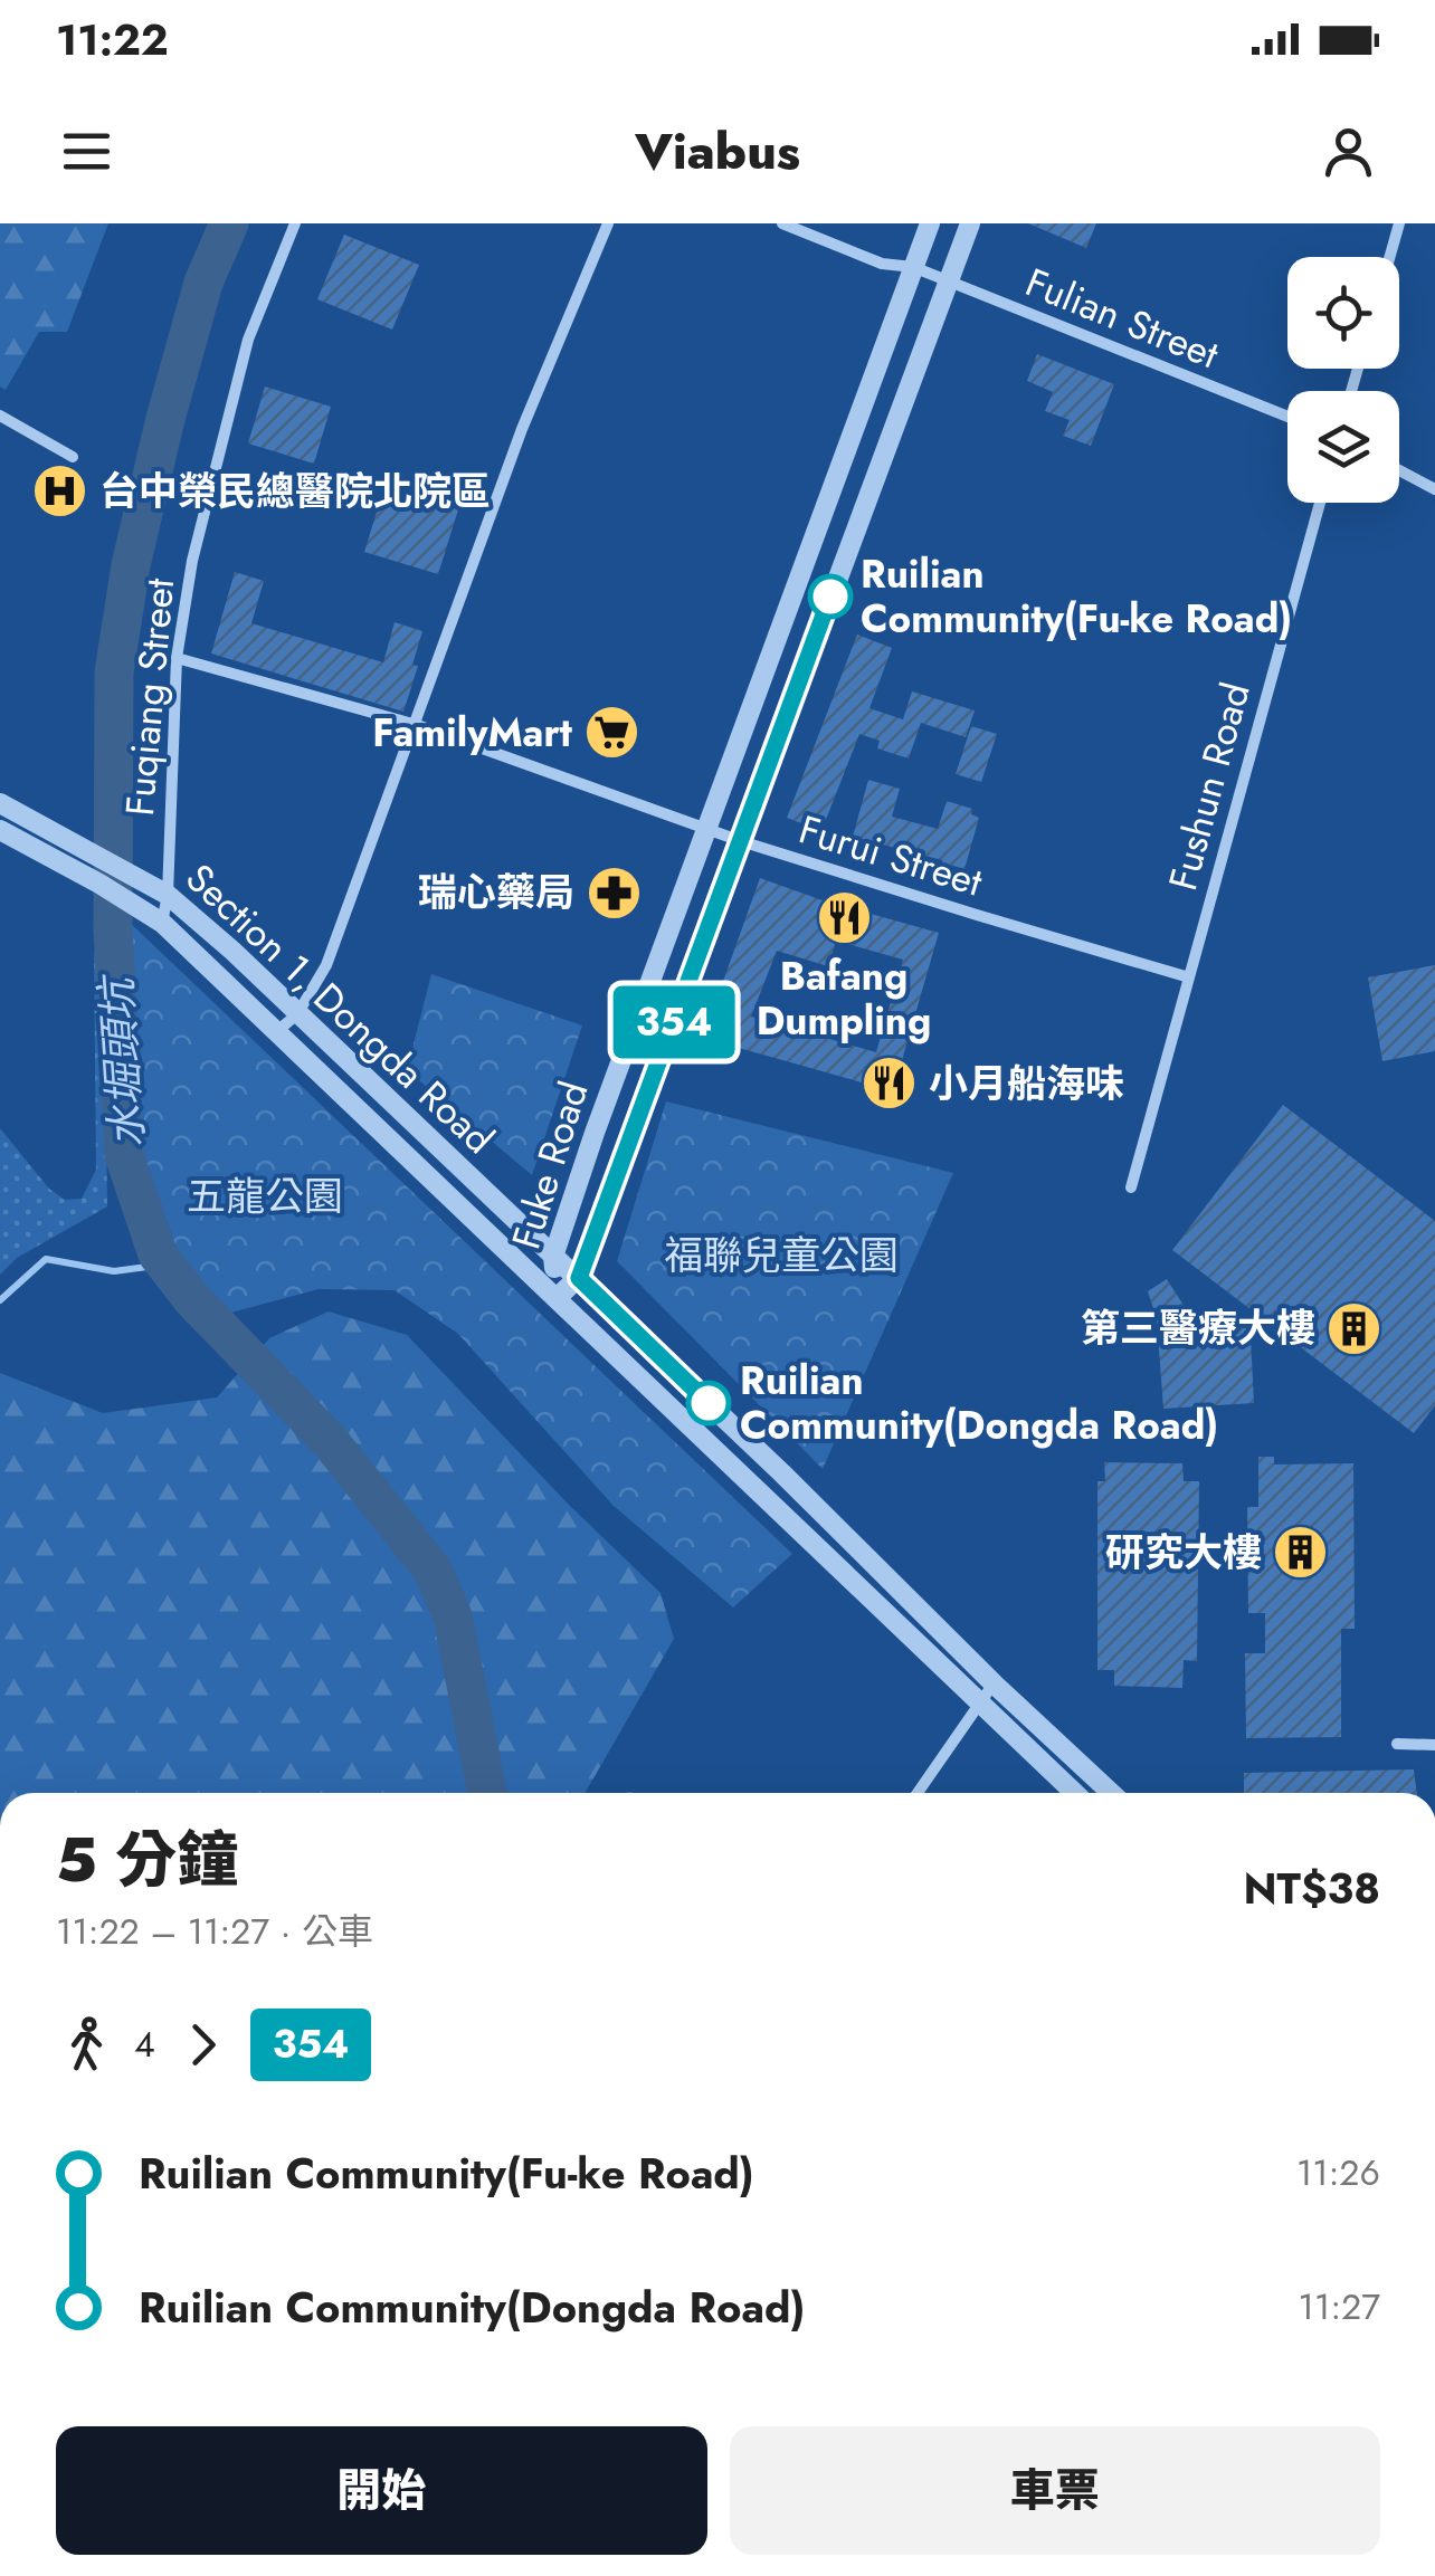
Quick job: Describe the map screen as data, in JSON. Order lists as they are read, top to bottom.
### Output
{
  "streets": {
    "street": [
      "Fulian Street",
      "Fuqiang Street",
      "Fushun Road",
      "Furui Street",
      "Section 1, Dongda Road",
      "Fuke Road"
    ]
  },
  "crossings": [
    ["Fulian Street", "Fuke Road"],
    ["Fuqiang Street", "Furui Street"],
    ["Fuqiang Street", "Section 1, Dongda Road"],
    ["Fushun Road", "Furui Street"],
    ["Furui Street", "Fuke Road"],
    ["Section 1, Dongda Road", "Fuke Road"]
  ],
  "water": ["水堀頭坑"],
  "parks": ["五龍公園", "福聯兒童公園"],
  "places": {
    "hospital": ["台中榮民總醫院北院區"],
    "other": ["Ruilian Community(Fu-ke Road)", "Ruilian Community(Dongda Road)"],
    "supermarket": ["FamilyMart"],
    "pharmacy": ["瑞心藥局"],
    "restaurant": ["Bafang Dumpling", "小月船海味"],
    "building": ["第三醫療大樓", "研究大樓"]
  },
  "lines": ["bus line 354"],
  "page": {
    "status": "11:22",
    "header": "Viabus",
    "on_map": "354",
    "heading": ["5 分鐘", "11:22 – 11:27 · 公車", "NT$38"],
    "legs": ["4", "354"],
    "list": [
      {
        "name": "Ruilian Community(Fu-ke Road)",
        "value": "11:26"
      },
      {
        "name": "Ruilian Community(Dongda Road)",
        "value": "11:27"
      }
    ],
    "buttons": ["開始", "車票"]
  }
}
